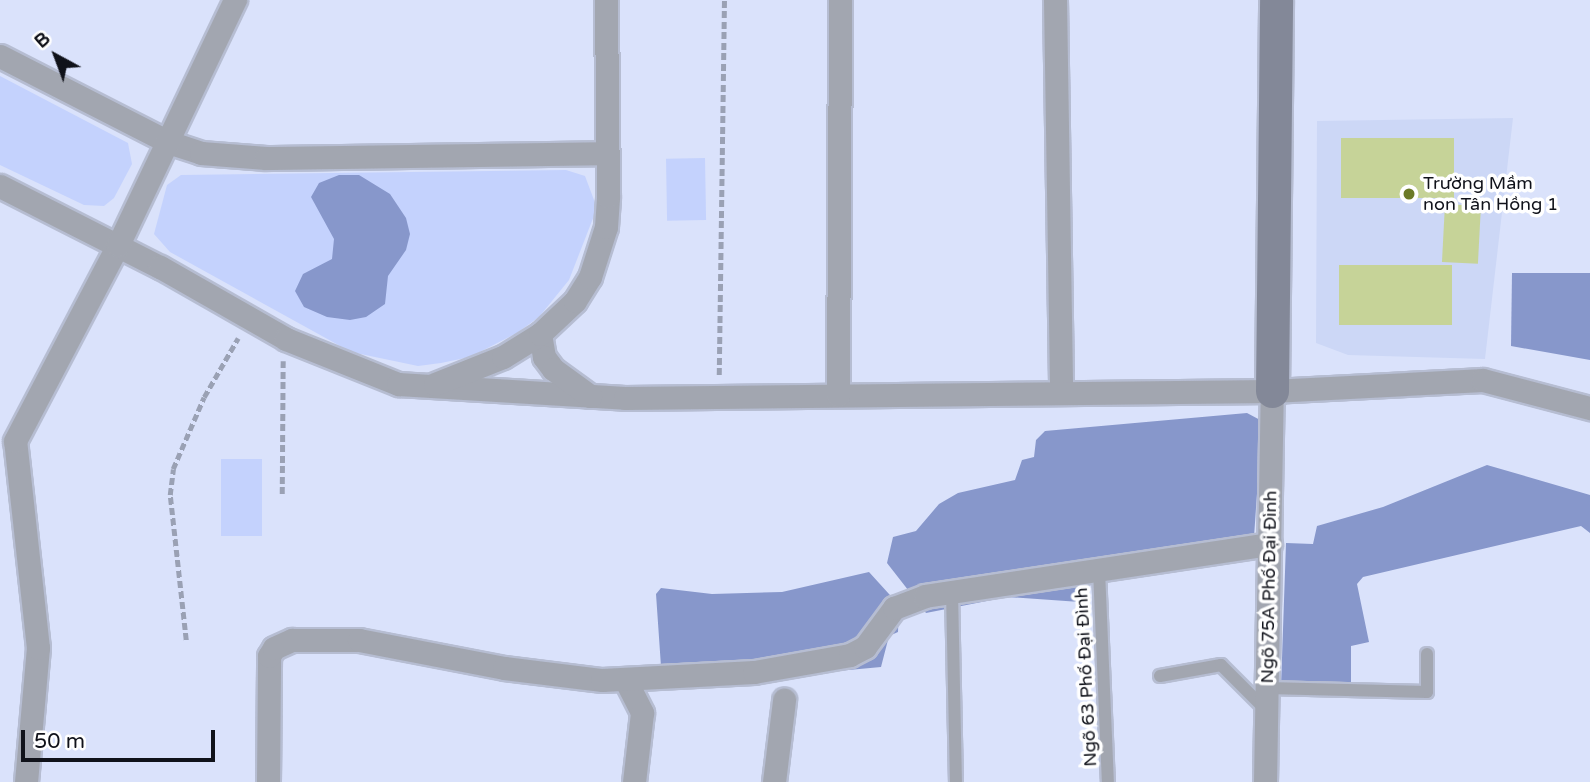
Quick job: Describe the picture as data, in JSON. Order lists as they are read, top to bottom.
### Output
{
  "streets": {
    "street": ["Ngõ 75A Phố Đại Đình"],
    "lane": ["Ngõ 63 Phố Đại Đình"]
  },
  "places": ["Trường Mầm non Tân Hồng 1"],
  "scale_bar": "50 m",
  "north": "top left"
}
